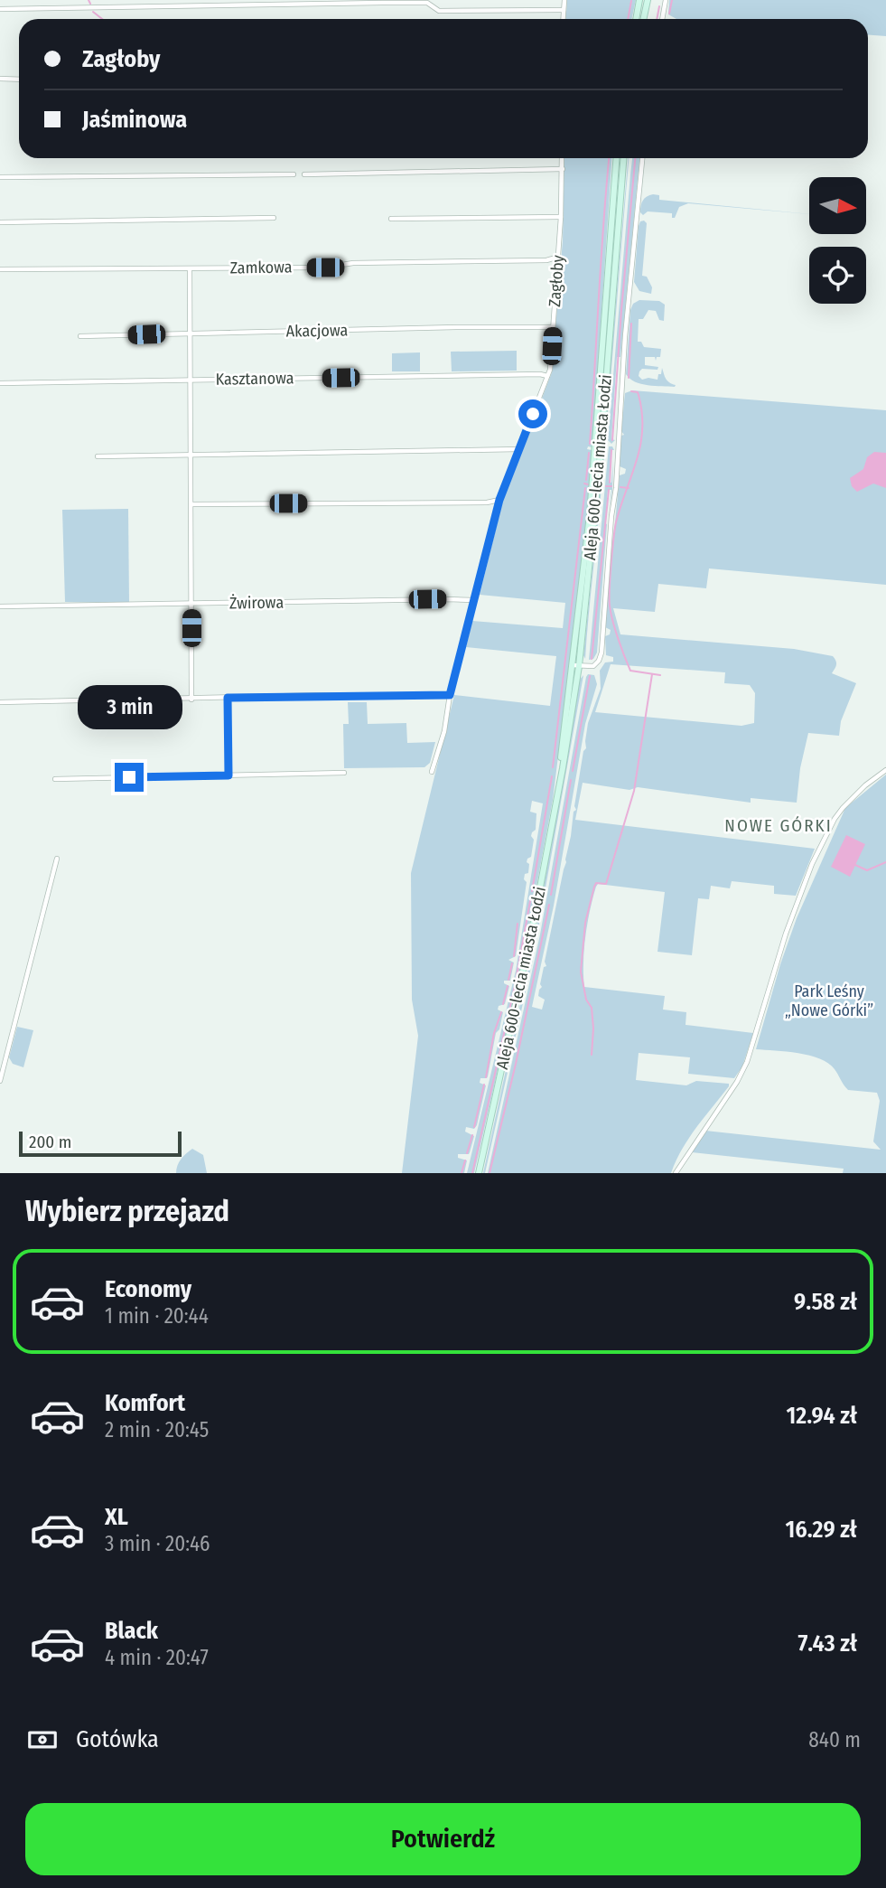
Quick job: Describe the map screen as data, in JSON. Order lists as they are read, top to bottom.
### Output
{
  "streets": {
    "main road": ["Aleja 600-lecia miasta Łodzi"],
    "street": [
      "Zamkowa",
      "Zagłoby",
      "Akacjowa",
      "Kasztanowa",
      "Żwirowa"
    ]
  },
  "crossings": [
    ["Zamkowa", "Zagłoby"],
    ["Zagłoby", "Akacjowa"],
    ["Zagłoby", "Kasztanowa"],
    ["Zagłoby", "Żwirowa"]
  ],
  "districts": ["NOWE GÓRKI"],
  "parks": ["Park Leśny „Nowe Górki”"],
  "scale_bar": "200 m",
  "north": "right",
  "page": {
    "banner": ["Zagłoby", "Jaśminowa"],
    "bubble": "3 min",
    "scale": "200 m",
    "heading": "Wybierz przejazd",
    "list": [
      {
        "name": "Economy",
        "note": "1 min · 20:44",
        "value": "9.58 zł"
      },
      {
        "name": "Komfort",
        "note": "2 min · 20:45",
        "value": "12.94 zł"
      },
      {
        "name": "XL",
        "note": "3 min · 20:46",
        "value": "16.29 zł"
      },
      {
        "name": "Black",
        "note": "4 min · 20:47",
        "value": "7.43 zł"
      }
    ],
    "pay": ["Gotówka", "840 m"],
    "buttons": "Potwierdź"
  }
}
